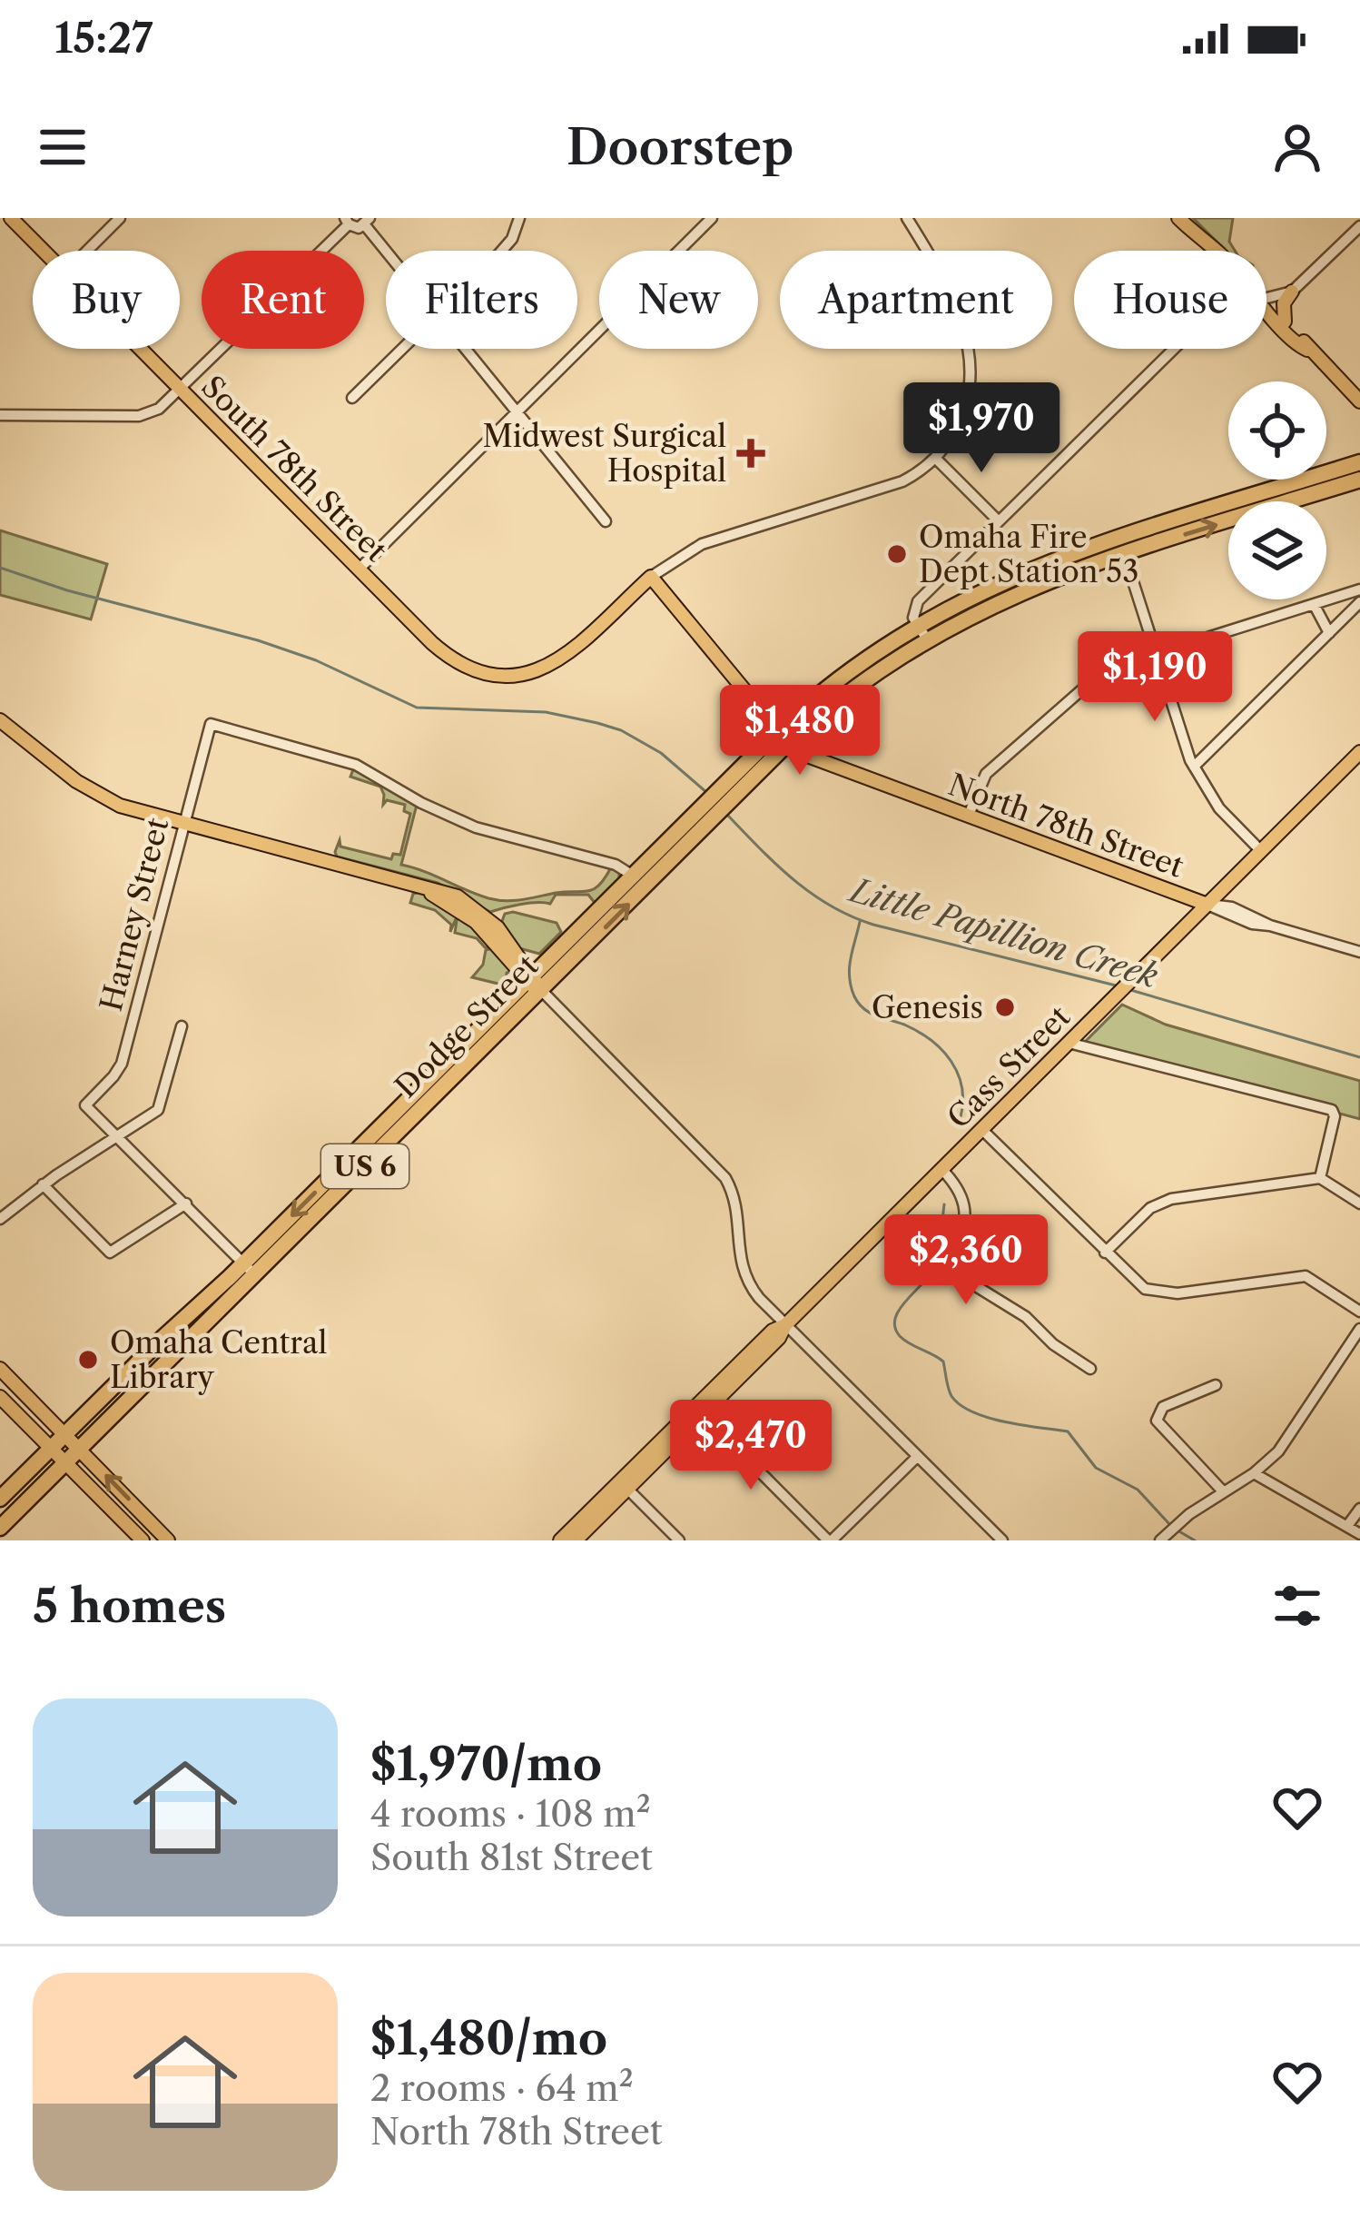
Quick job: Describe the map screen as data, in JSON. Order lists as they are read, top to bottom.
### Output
{
  "streets": {
    "highway": ["Dodge Street", "US 6"],
    "main road": ["South 78th Street", "North 78th Street", "Cass Street"],
    "street": ["Harney Street"]
  },
  "crossings": [
    ["North 78th Street", "Dodge Street"],
    ["North 78th Street", "Cass Street"],
    ["Harney Street", "Dodge Street"],
    ["Dodge Street", "US 6"]
  ],
  "water": ["Little Papillion Creek"],
  "places": {
    "health": ["Midwest Surgical Hospital"],
    "other": ["Omaha Fire Dept Station 53", "Genesis", "Omaha Central Library"]
  },
  "page": {
    "status": "15:27",
    "header": "Doorstep",
    "chip": [
      "Buy",
      "Rent",
      "Filters",
      "New",
      "Apartment",
      "House"
    ],
    "price": [
      "$1,970",
      "$1,190",
      "$1,480",
      "$2,360",
      "$2,470"
    ],
    "heading": "5 homes",
    "list": [
      {
        "name": "$1,970/mo",
        "note": "4 rooms · 108 m² · South 81st Street"
      },
      {
        "name": "$1,480/mo",
        "note": "2 rooms · 64 m² · North 78th Street"
      }
    ]
  }
}
